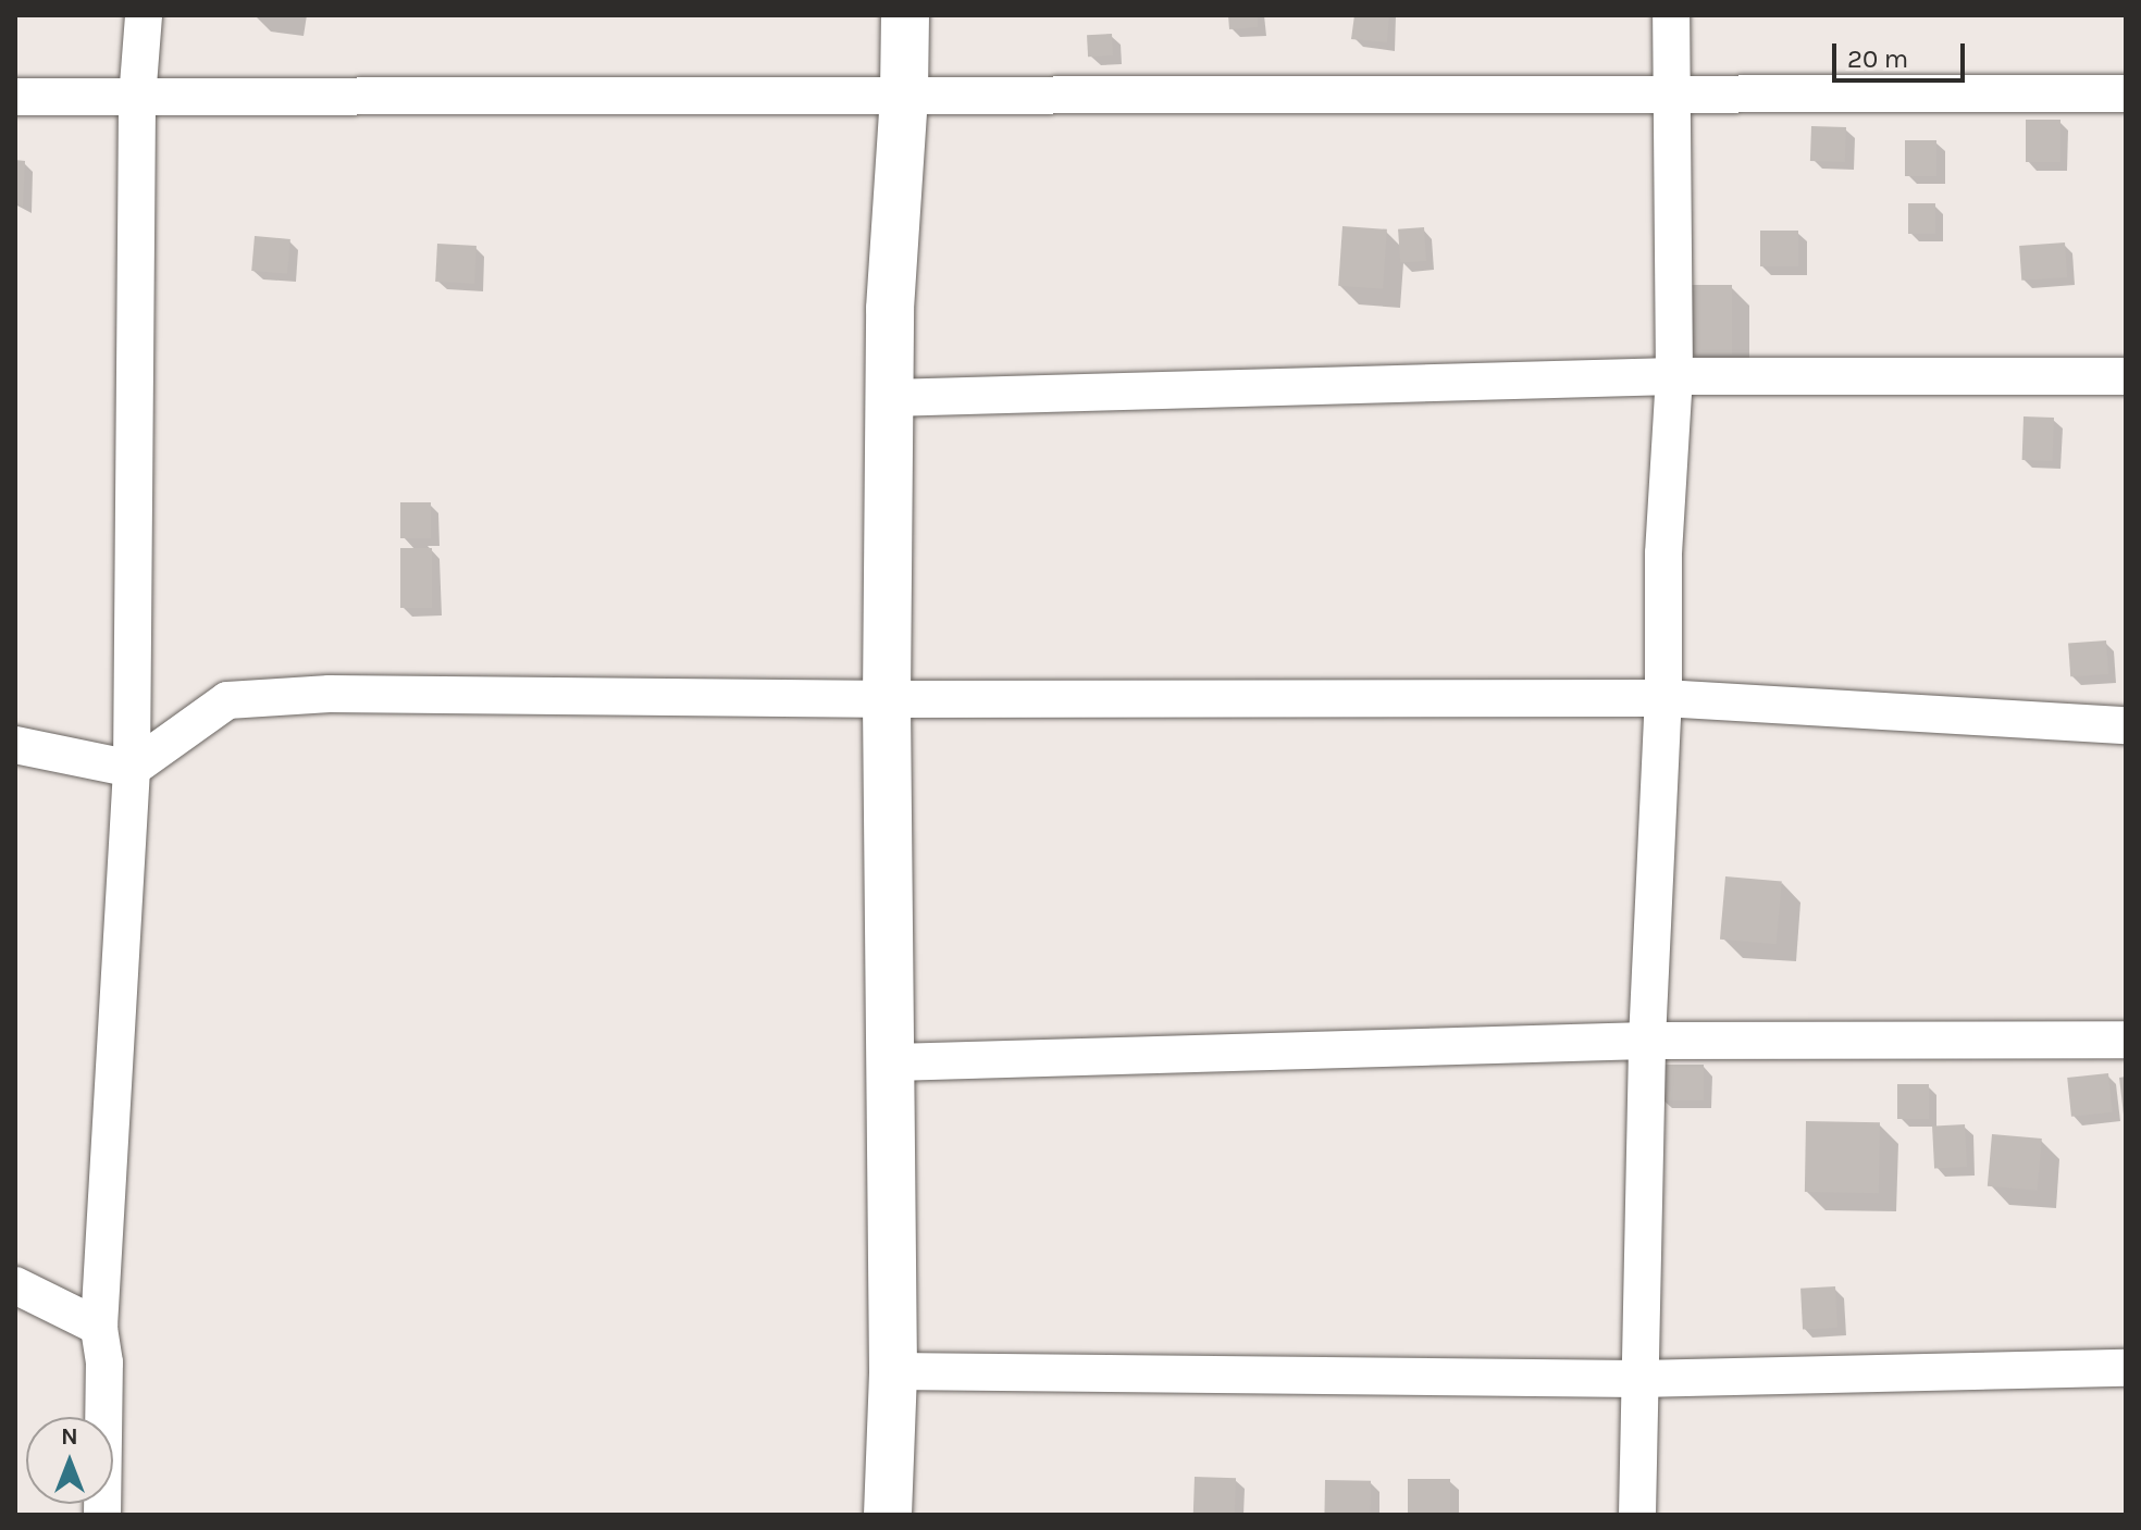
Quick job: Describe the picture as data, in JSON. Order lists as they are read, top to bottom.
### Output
{
  "scale_bar": "20 m",
  "north": "top"
}
